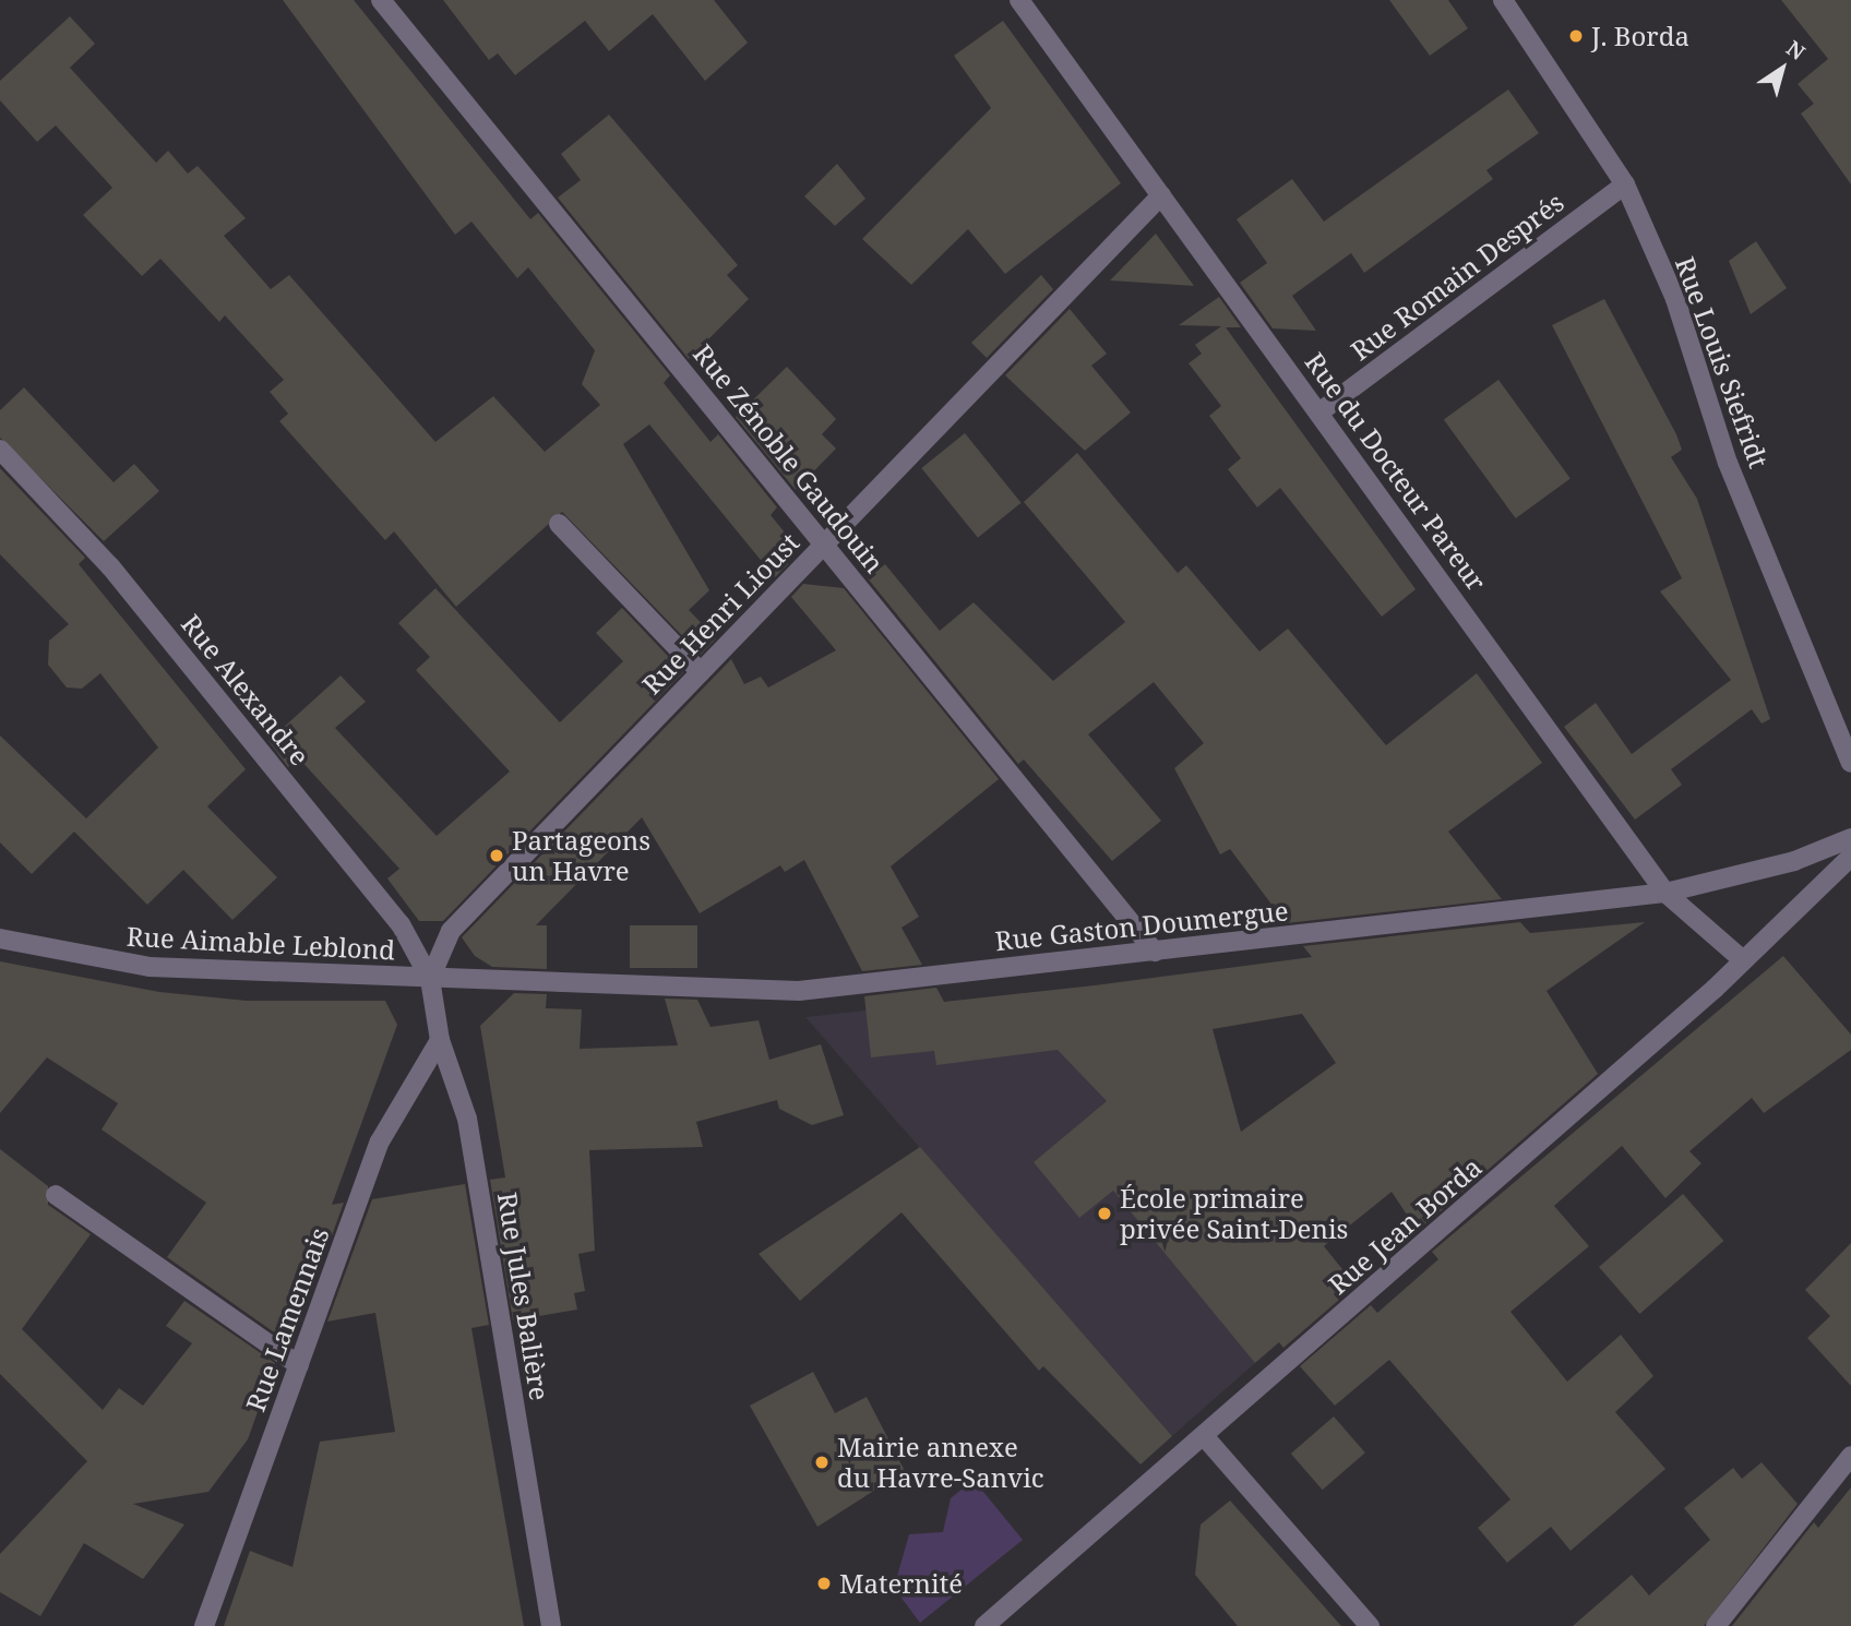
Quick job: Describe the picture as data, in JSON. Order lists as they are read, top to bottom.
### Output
{
  "streets": {
    "street": [
      "Rue Romain Després",
      "Rue Louis Siefridt",
      "Rue Zénoble Gaudouin",
      "Rue du Docteur Pareur",
      "Rue Henri Lioust",
      "Rue Alexandre",
      "Rue Gaston Doumergue",
      "Rue Aimable Leblond",
      "Rue Jean Borda",
      "Rue Jules Balière",
      "Rue Lamennais"
    ]
  },
  "crossings": [
    ["Rue Romain Després", "Rue Louis Siefridt"],
    ["Rue Romain Després", "Rue du Docteur Pareur"],
    ["Rue Zénoble Gaudouin", "Rue Henri Lioust"],
    ["Rue Zénoble Gaudouin", "Rue Gaston Doumergue"],
    ["Rue du Docteur Pareur", "Rue Henri Lioust"],
    ["Rue du Docteur Pareur", "Rue Gaston Doumergue"],
    ["Rue du Docteur Pareur", "Rue Jean Borda"],
    ["Rue Henri Lioust", "Rue Alexandre"],
    ["Rue Henri Lioust", "Rue Gaston Doumergue"],
    ["Rue Henri Lioust", "Rue Aimable Leblond"],
    ["Rue Henri Lioust", "Rue Jules Balière"],
    ["Rue Alexandre", "Rue Gaston Doumergue"],
    ["Rue Alexandre", "Rue Aimable Leblond"],
    ["Rue Alexandre", "Rue Jules Balière"],
    ["Rue Gaston Doumergue", "Rue Aimable Leblond"],
    ["Rue Gaston Doumergue", "Rue Jules Balière"],
    ["Rue Aimable Leblond", "Rue Jules Balière"],
    ["Rue Jules Balière", "Rue Lamennais"]
  ],
  "places": [
    "J. Borda",
    "Partageons un Havre",
    "École primaire privée Saint-Denis",
    "Mairie annexe du Havre-Sanvic",
    "Maternité"
  ],
  "north": "top right"
}
